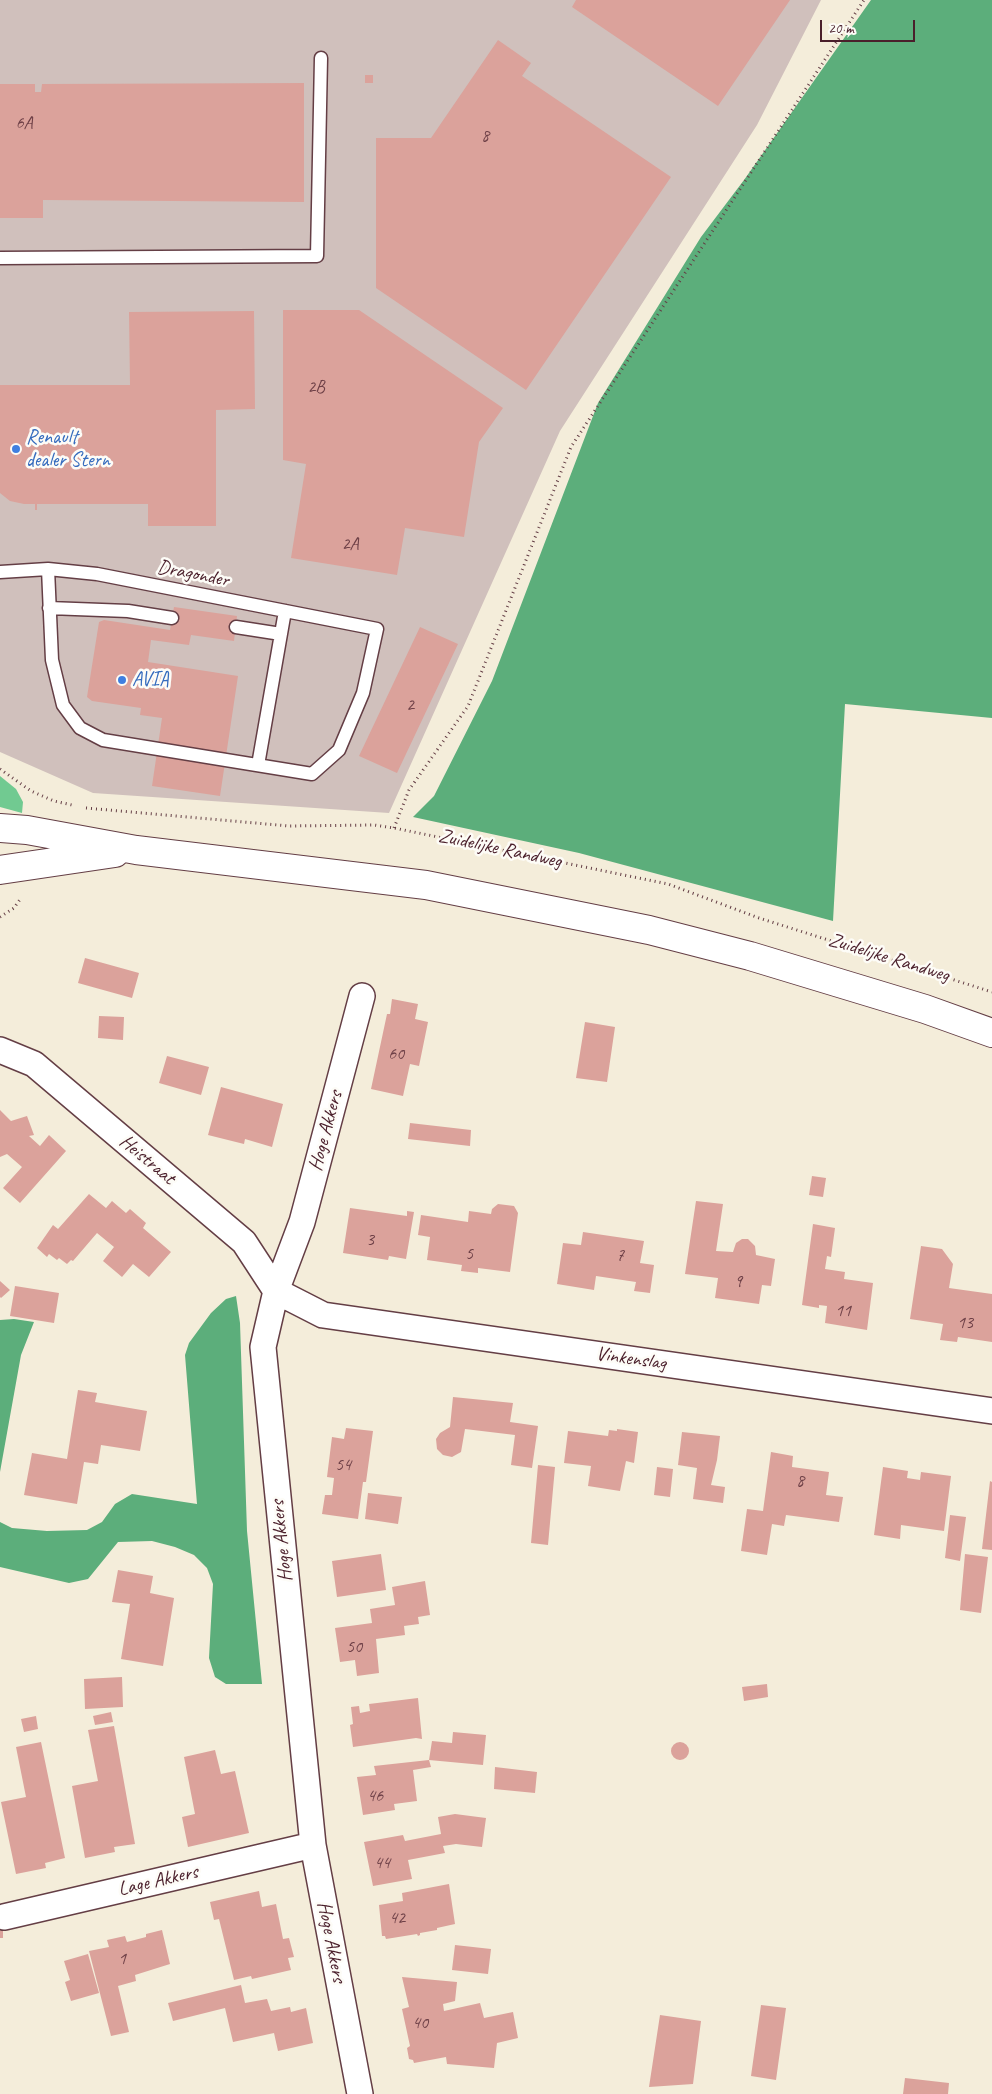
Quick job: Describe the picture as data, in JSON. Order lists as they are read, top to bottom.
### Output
{
  "streets": {
    "main road": ["Zuidelijke Randweg"],
    "street": [
      "Hoge Akkers",
      "Heistraat",
      "Vinkenslag",
      "Lage Akkers"
    ],
    "lane": ["Dragonder"]
  },
  "crossings": [
    ["Hoge Akkers", "Heistraat"],
    ["Hoge Akkers", "Vinkenslag"],
    ["Hoge Akkers", "Lage Akkers"],
    ["Heistraat", "Vinkenslag"]
  ],
  "places": ["Renault dealer Stern", "AVIA"],
  "house_numbers": [
    "6A",
    "8",
    "2B",
    "2A",
    "2",
    "60",
    "3",
    "5",
    "7",
    "9",
    "11",
    "13",
    "54",
    "8",
    "50",
    "46",
    "44",
    "42",
    "1",
    "40"
  ],
  "scale_bar": "20 m"
}
